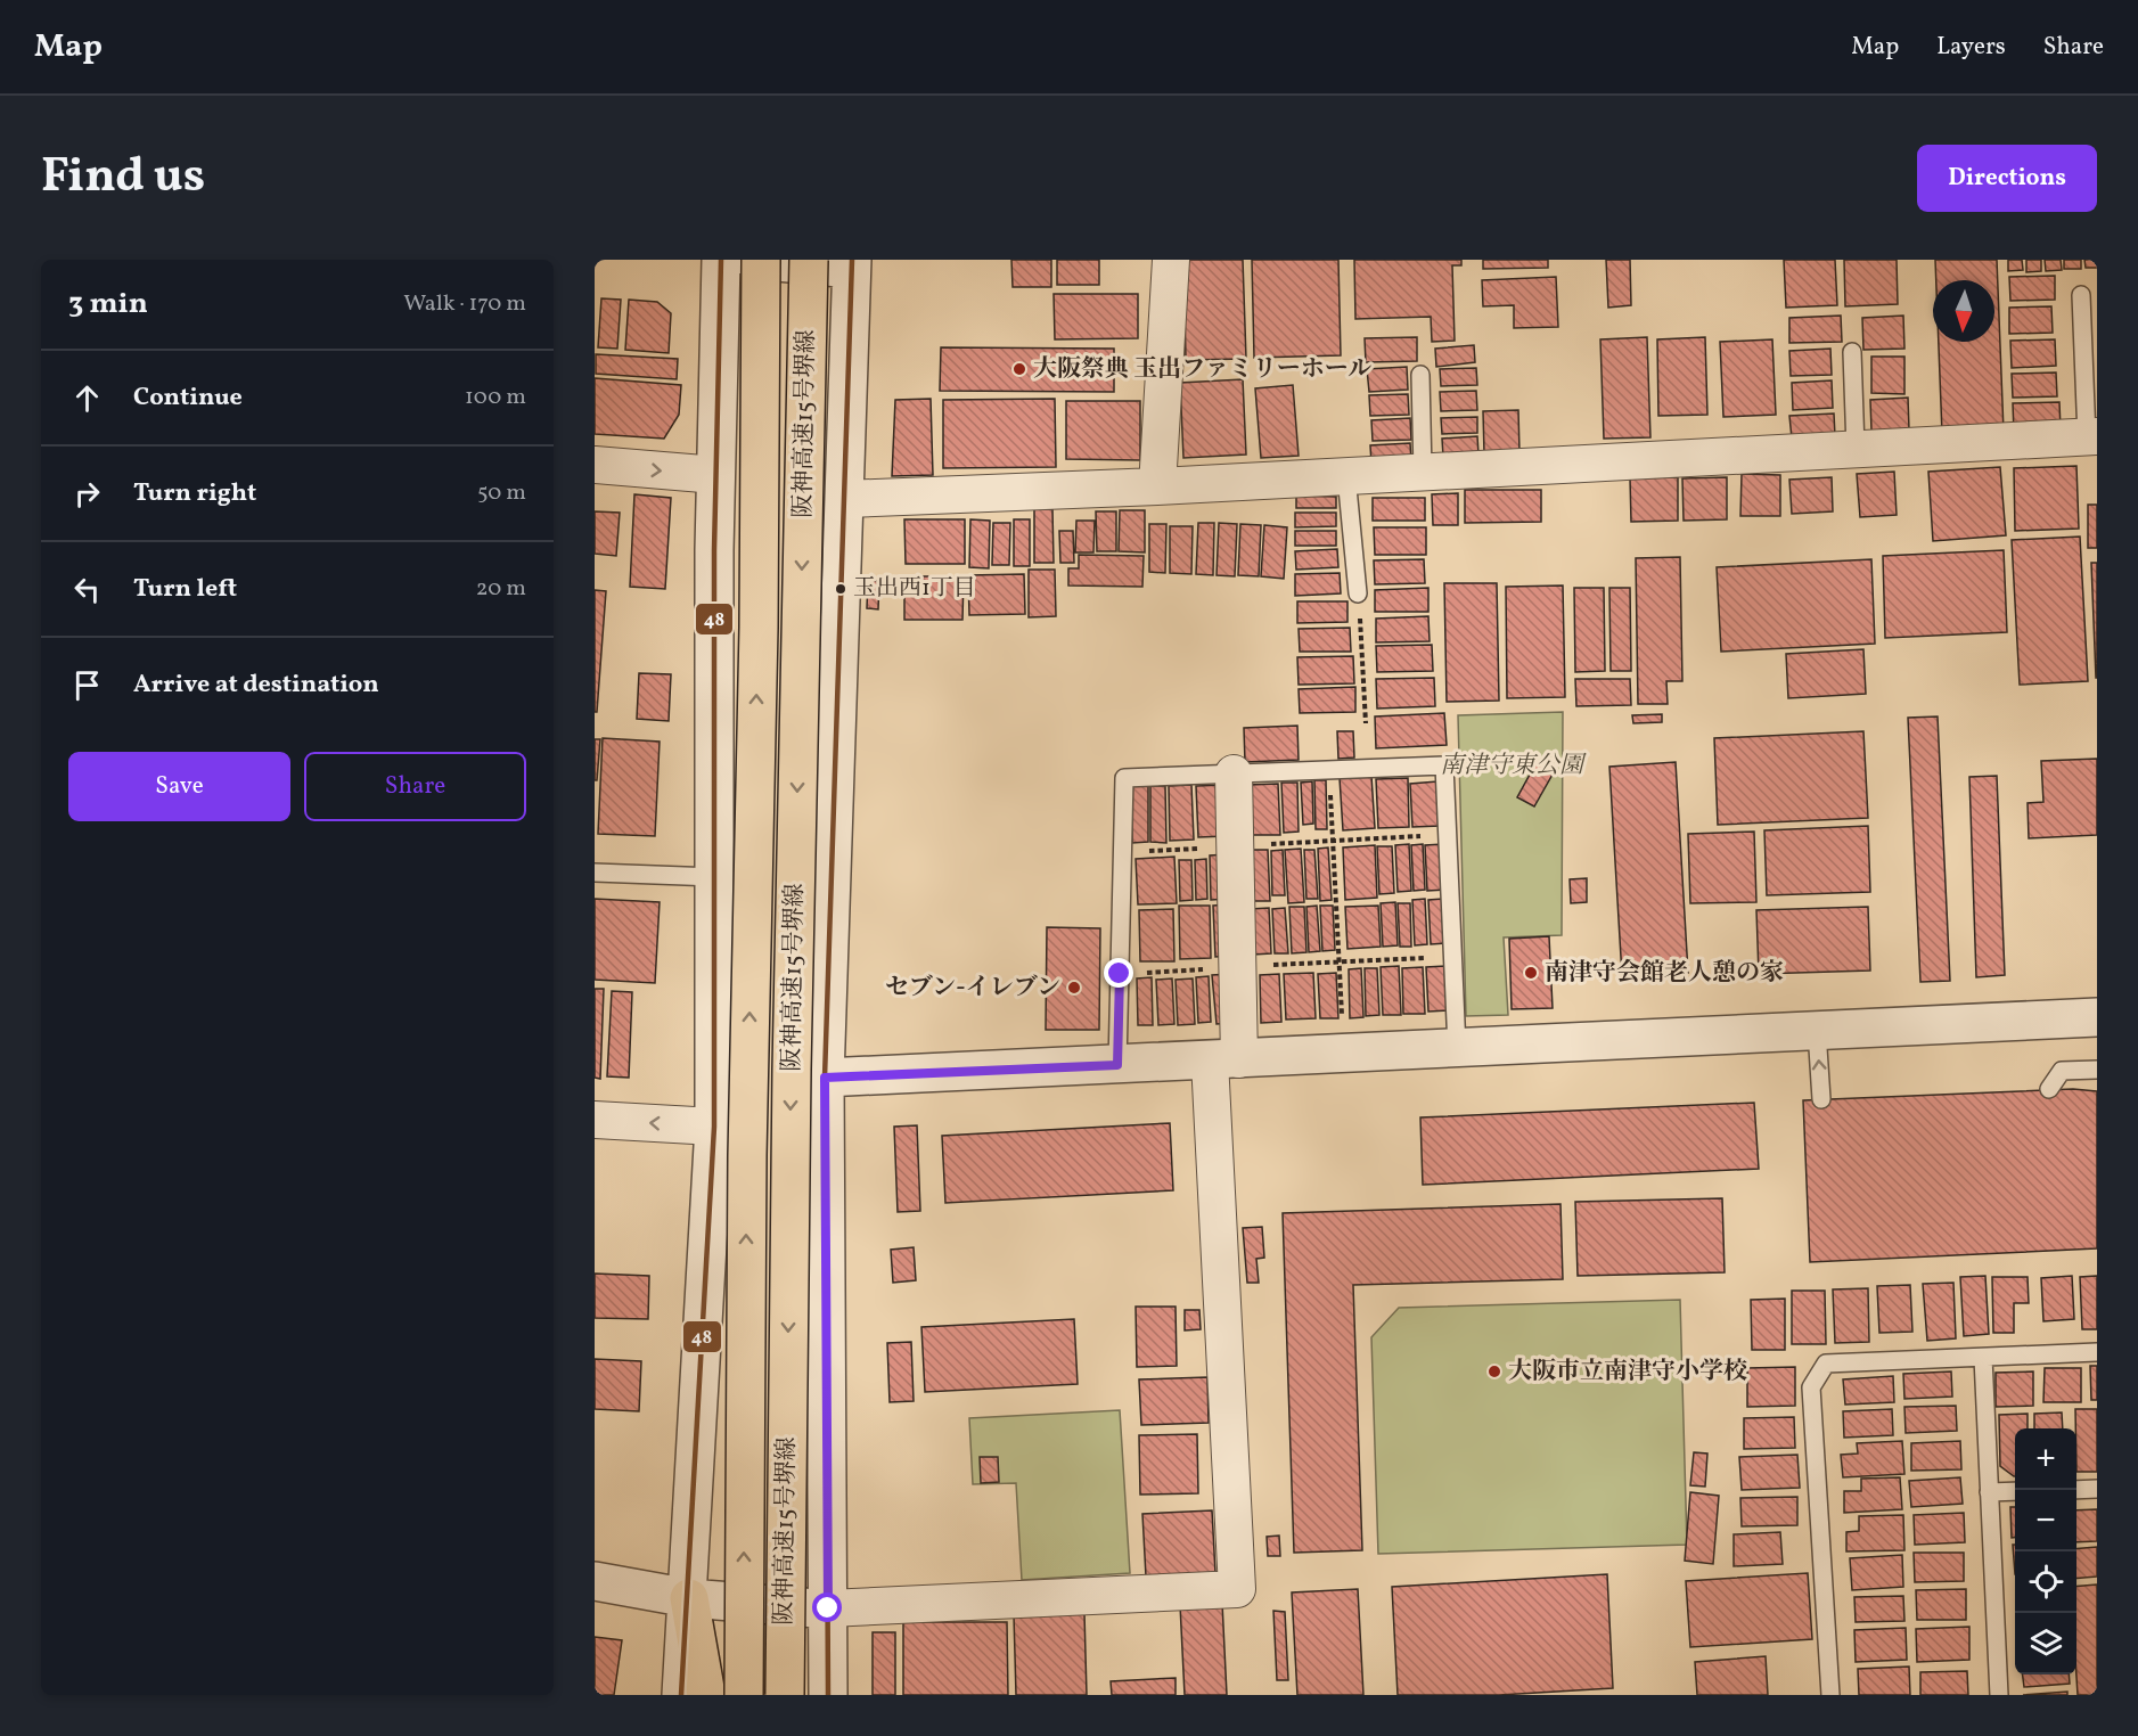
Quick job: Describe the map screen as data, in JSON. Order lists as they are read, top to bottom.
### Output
{
  "streets": {
    "highway": ["阪神高速15号堺線"]
  },
  "parks": ["南津守東公園"],
  "places": [
    "大阪祭典 玉出ファミリーホール",
    "玉出西1丁目",
    "南津守会館老人憩の家",
    "セブン-イレブン",
    "大阪市立南津守小学校"
  ],
  "lines": ["transit line 48"],
  "north": "bottom",
  "page": {
    "header": "Map",
    "nav": ["Map", "Layers", "Share"],
    "title": "Find us",
    "buttons": [
      "Directions",
      ["Save", "Share"]
    ],
    "heading": ["3 min", "Walk · 170 m"],
    "list": [
      ["Continue", "100 m"],
      ["Turn right", "50 m"],
      ["Turn left", "20 m"],
      "Arrive at destination"
    ],
    "map_buttons": ["+", "−"]
  }
}
